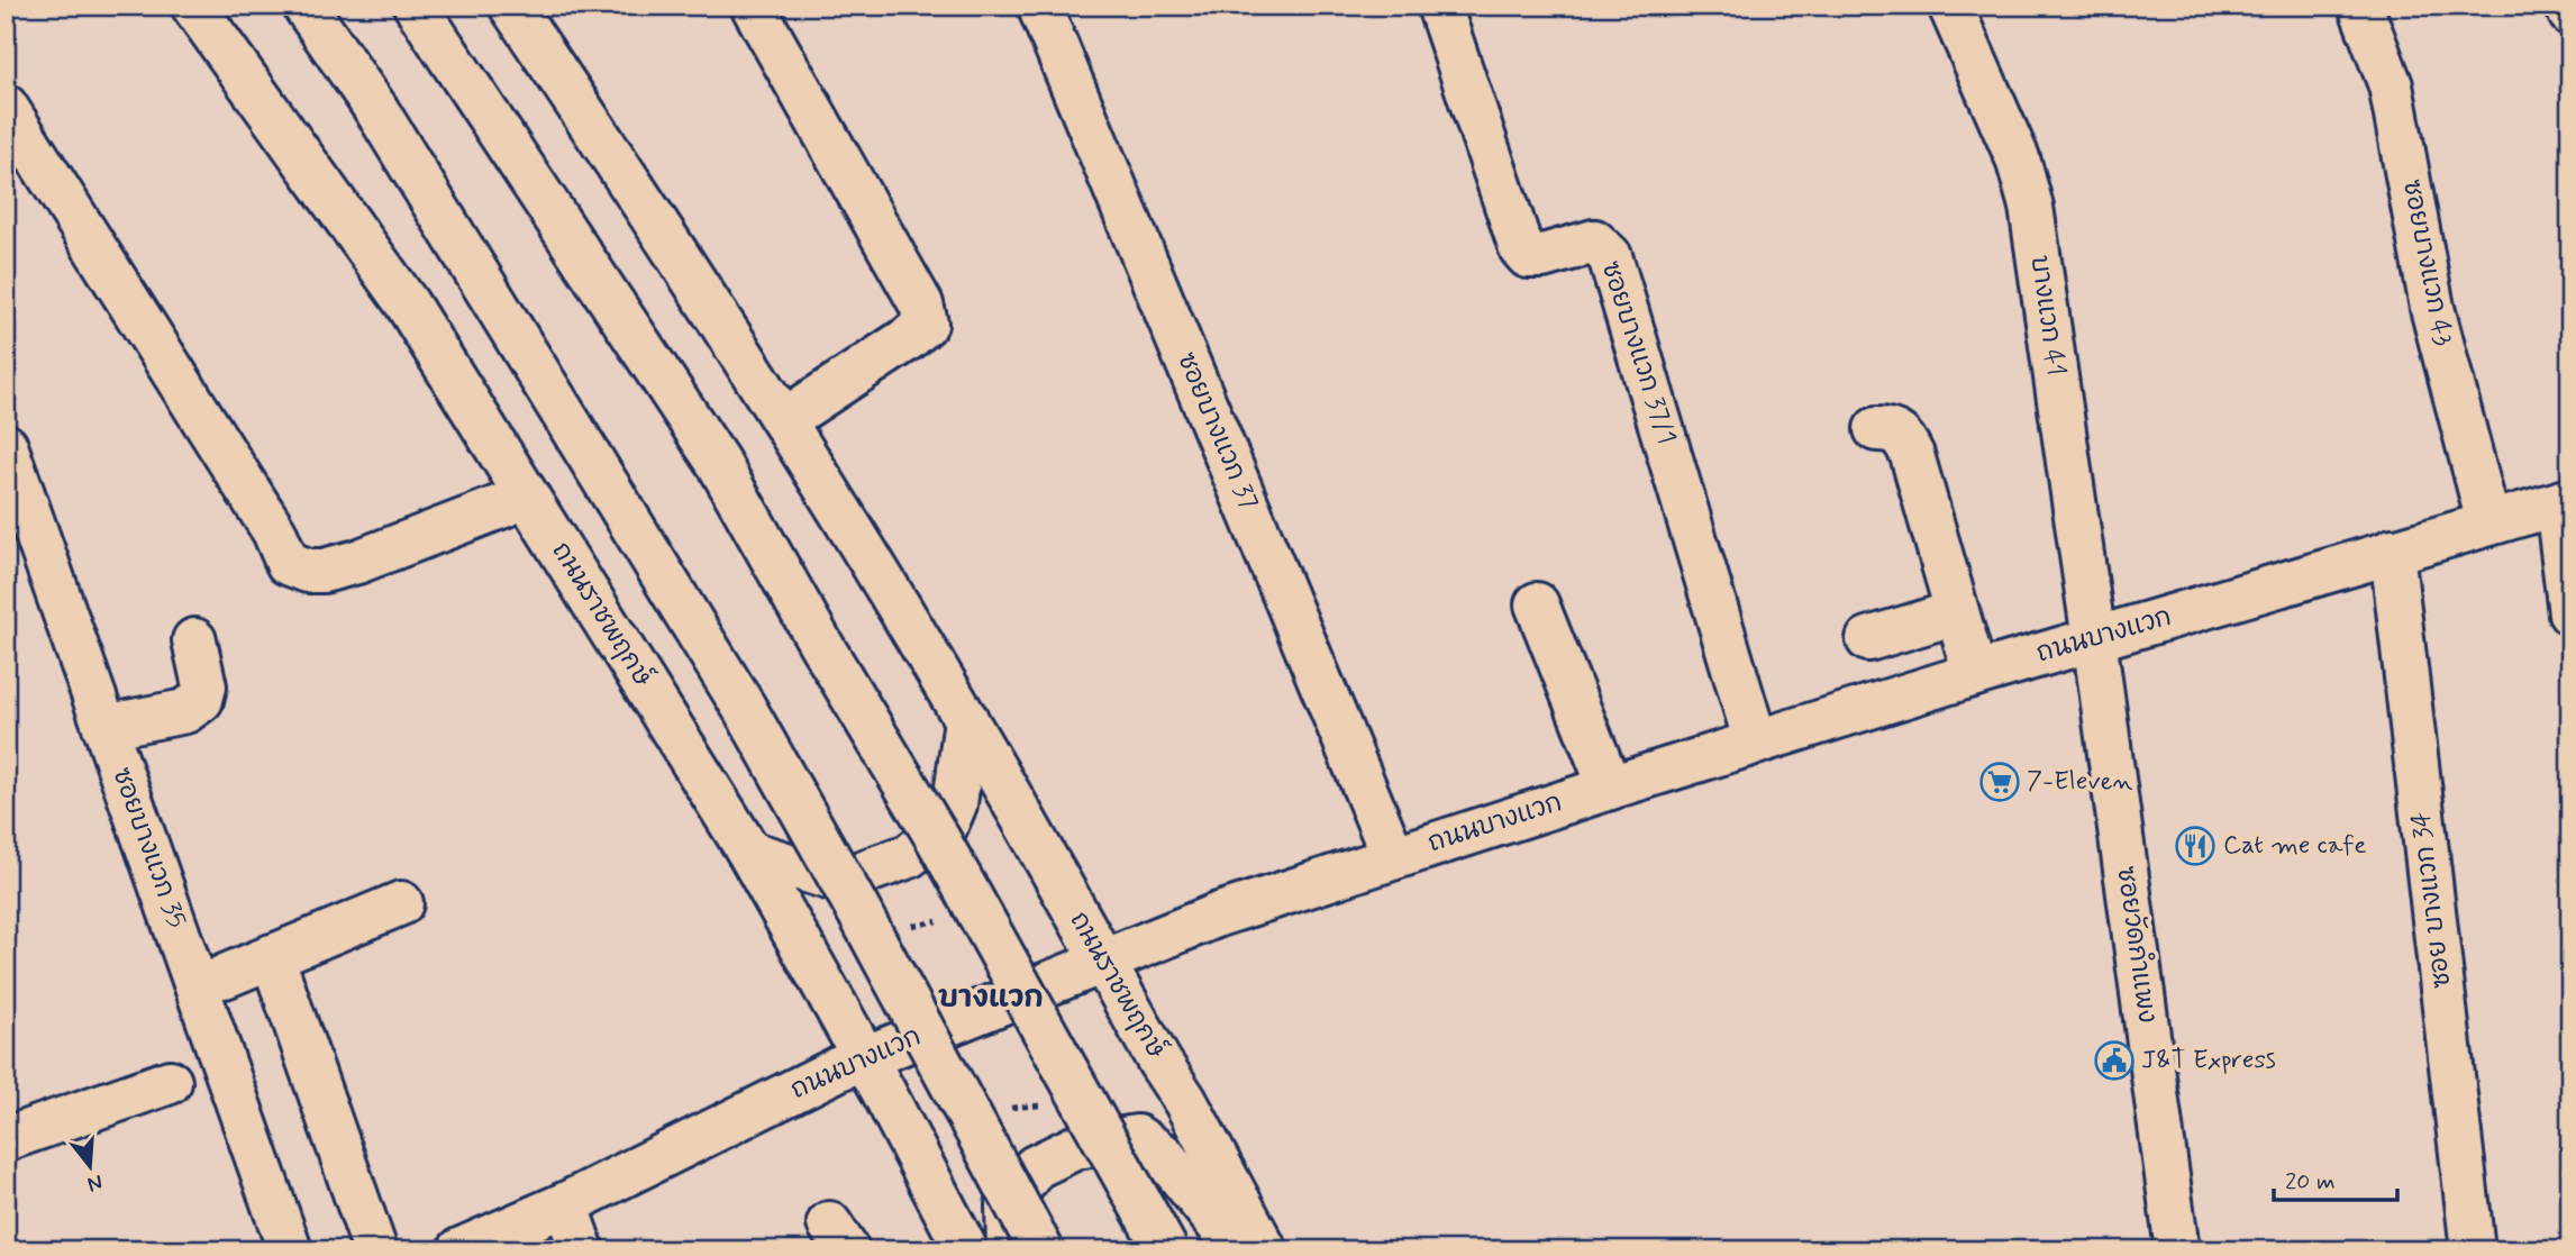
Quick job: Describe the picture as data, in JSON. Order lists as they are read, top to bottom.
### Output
{
  "streets": {
    "main road": [
      "ซอยบางแวก 43",
      "บางแวก 41",
      "ซอยบางแวก 37/1",
      "ซอยบางแวก 37",
      "ถนนราชพฤกษ์",
      "ถนนบางแวก",
      "ซอยบางแวก 35",
      "ซอย บางแวก 34",
      "ซอยวัดกำแพง"
    ]
  },
  "crossings": [
    ["ซอยบางแวก 43", "ถนนบางแวก"],
    ["บางแวก 41", "ถนนบางแวก"],
    ["บางแวก 41", "ซอยวัดกำแพง"],
    ["ซอยบางแวก 37/1", "ถนนบางแวก"],
    ["ซอยบางแวก 37", "ถนนบางแวก"],
    ["ถนนราชพฤกษ์", "ถนนบางแวก"],
    ["ถนนบางแวก", "ซอย บางแวก 34"],
    ["ถนนบางแวก", "ซอยวัดกำแพง"]
  ],
  "districts": ["บางแวก"],
  "places": {
    "supermarket": ["7-Eleven"],
    "restaurant": ["Cat me cafe"],
    "public building": ["J&T Express"]
  },
  "scale_bar": "20 m",
  "north": "bottom"
}
